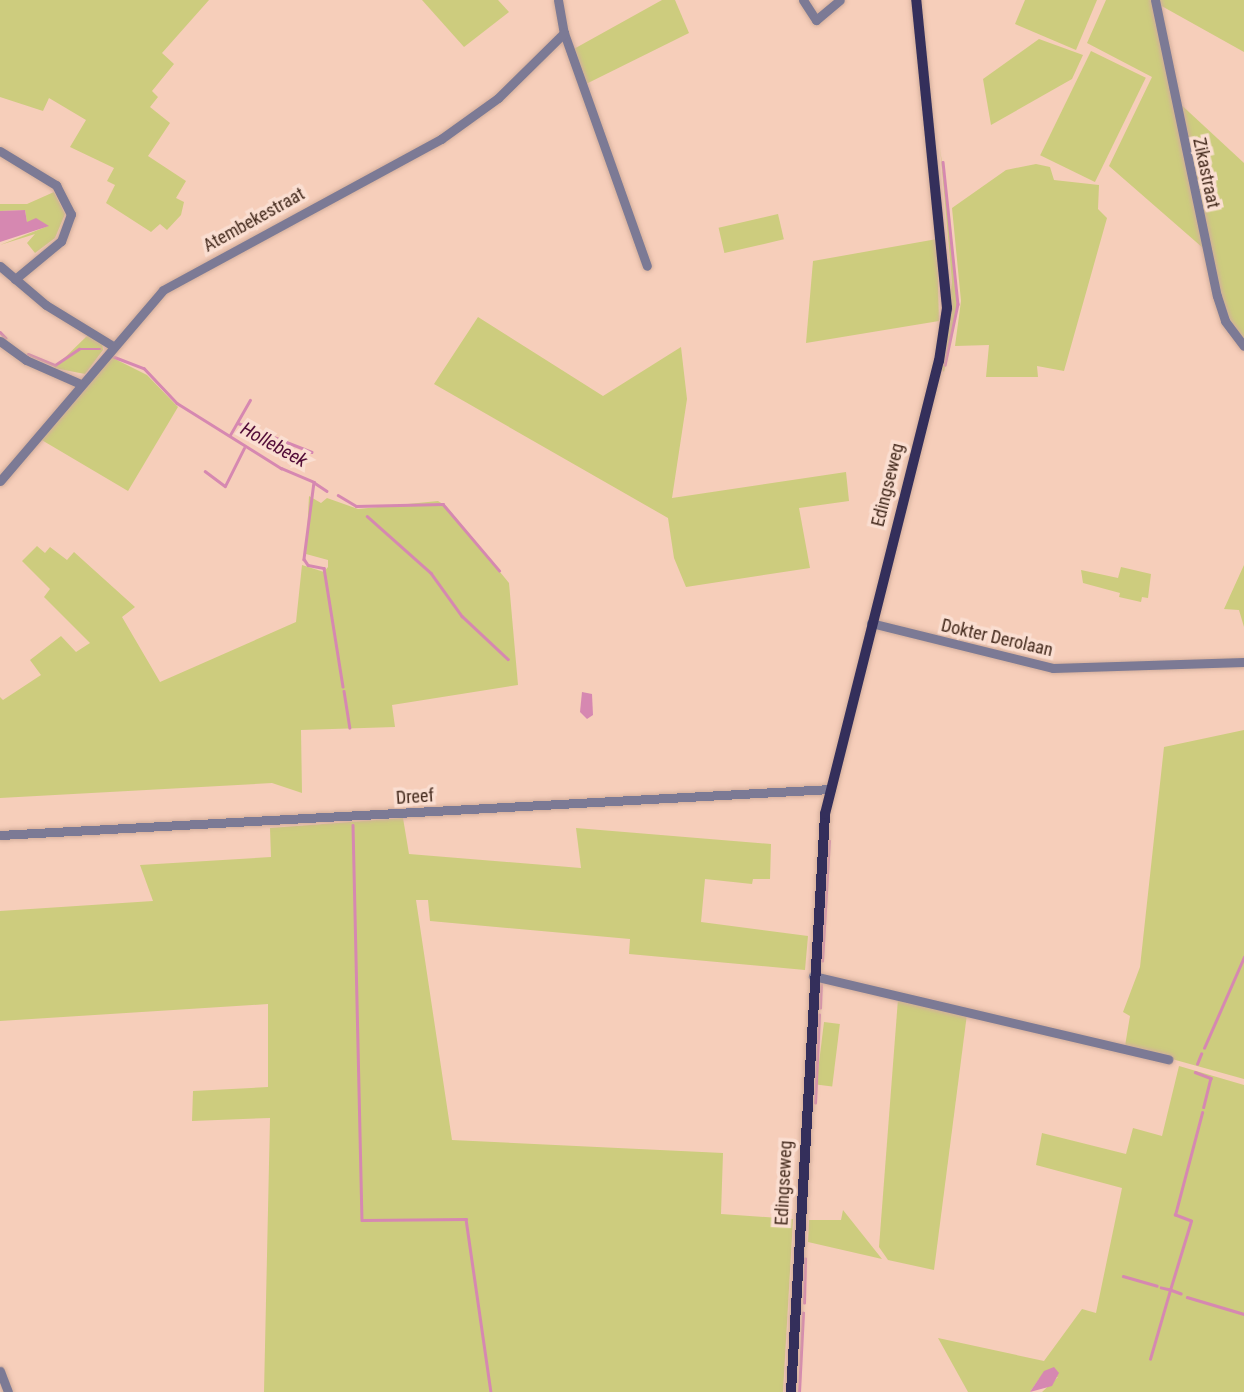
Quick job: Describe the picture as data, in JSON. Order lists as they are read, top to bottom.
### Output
{
  "streets": {
    "main road": ["Edingseweg"],
    "street": [
      "Zikastraat",
      "Atembekestraat",
      "Dokter Derolaan",
      "Dreef"
    ]
  },
  "crossings": [
    ["Edingseweg", "Dokter Derolaan"],
    ["Edingseweg", "Dreef"]
  ],
  "water": ["Hollebeek"]
}
